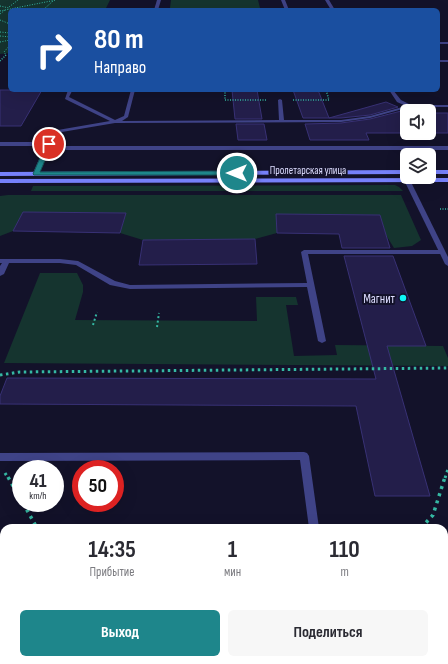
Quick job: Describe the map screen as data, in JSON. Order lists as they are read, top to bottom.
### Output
{
  "streets": {
    "main road": ["Пролетарская улица"]
  },
  "places": ["Магнит"],
  "page": {
    "turn": ["80 m", "Направо"],
    "speed": "41 km/h",
    "limit": "50",
    "eta": [
      "14:35",
      "Прибытие",
      "1",
      "мин",
      "110",
      "m"
    ],
    "buttons": ["Выход", "Поделиться"]
  }
}
